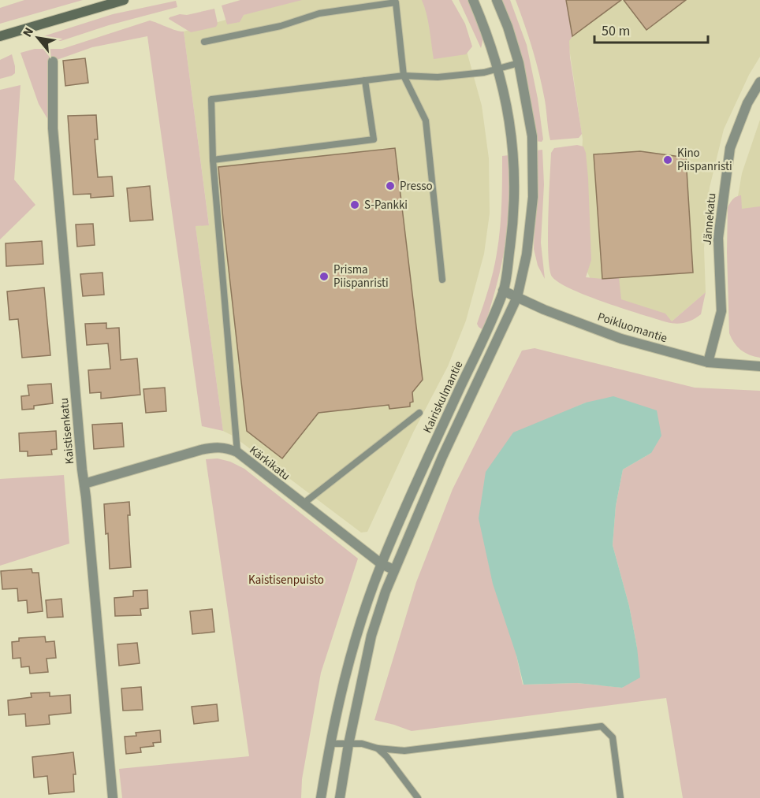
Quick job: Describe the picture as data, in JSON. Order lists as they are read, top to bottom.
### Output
{
  "streets": {
    "street": [
      "Jännekatu",
      "Poikluomantie",
      "Kairiskulmantie",
      "Kaistisenkatu",
      "Kärkikatu"
    ]
  },
  "crossings": [
    ["Jännekatu", "Poikluomantie"],
    ["Poikluomantie", "Kairiskulmantie"],
    ["Kairiskulmantie", "Kärkikatu"],
    ["Kaistisenkatu", "Kärkikatu"]
  ],
  "parks": ["Kaistisenpuisto"],
  "places": [
    "Kino Piispanristi",
    "Presso",
    "S-Pankki",
    "Prisma Piispanristi"
  ],
  "scale_bar": "50 m",
  "north": "top left"
}
